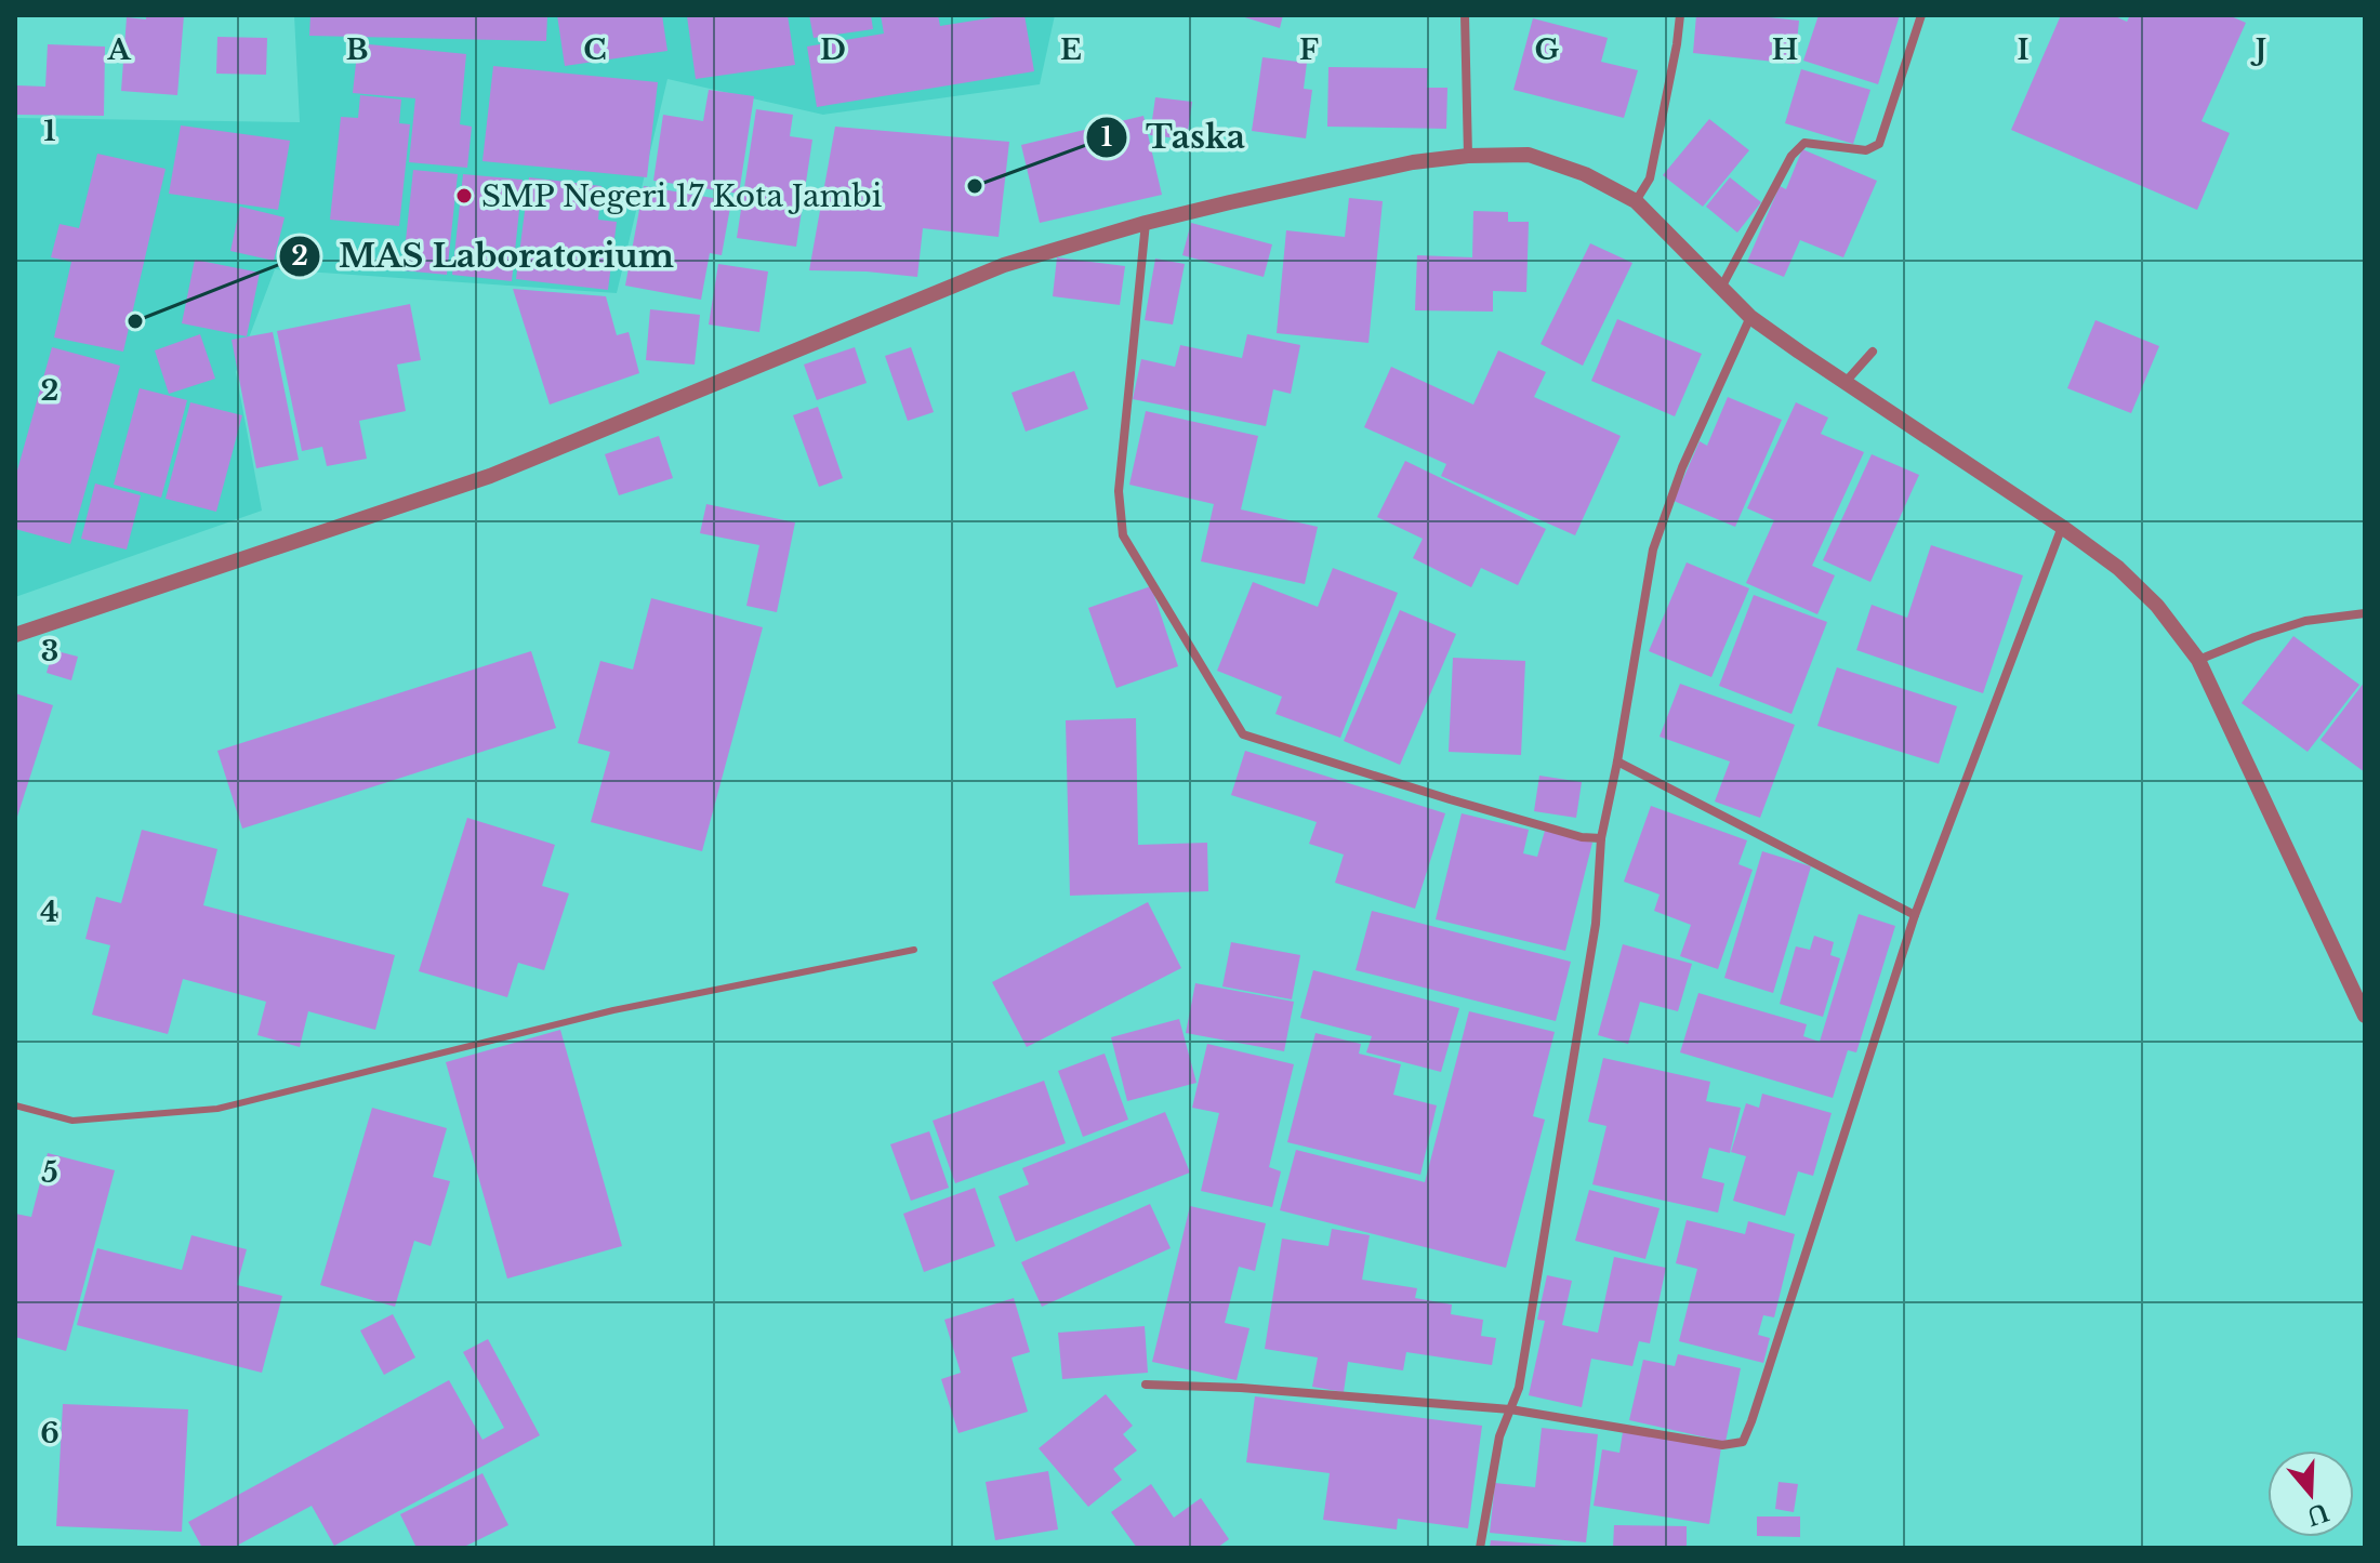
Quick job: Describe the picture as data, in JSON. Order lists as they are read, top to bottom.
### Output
{
  "places": ["Taska", "SMP Negeri 17 Kota Jambi", "MAS Laboratorium"],
  "north": "bottom",
  "grid": {
    "columns": [
      "A",
      "B",
      "C",
      "D",
      "E",
      "F",
      "G",
      "H",
      "I",
      "J"
    ],
    "rows": [
      "1",
      "2",
      "3",
      "4",
      "5",
      "6"
    ]
  }
}
